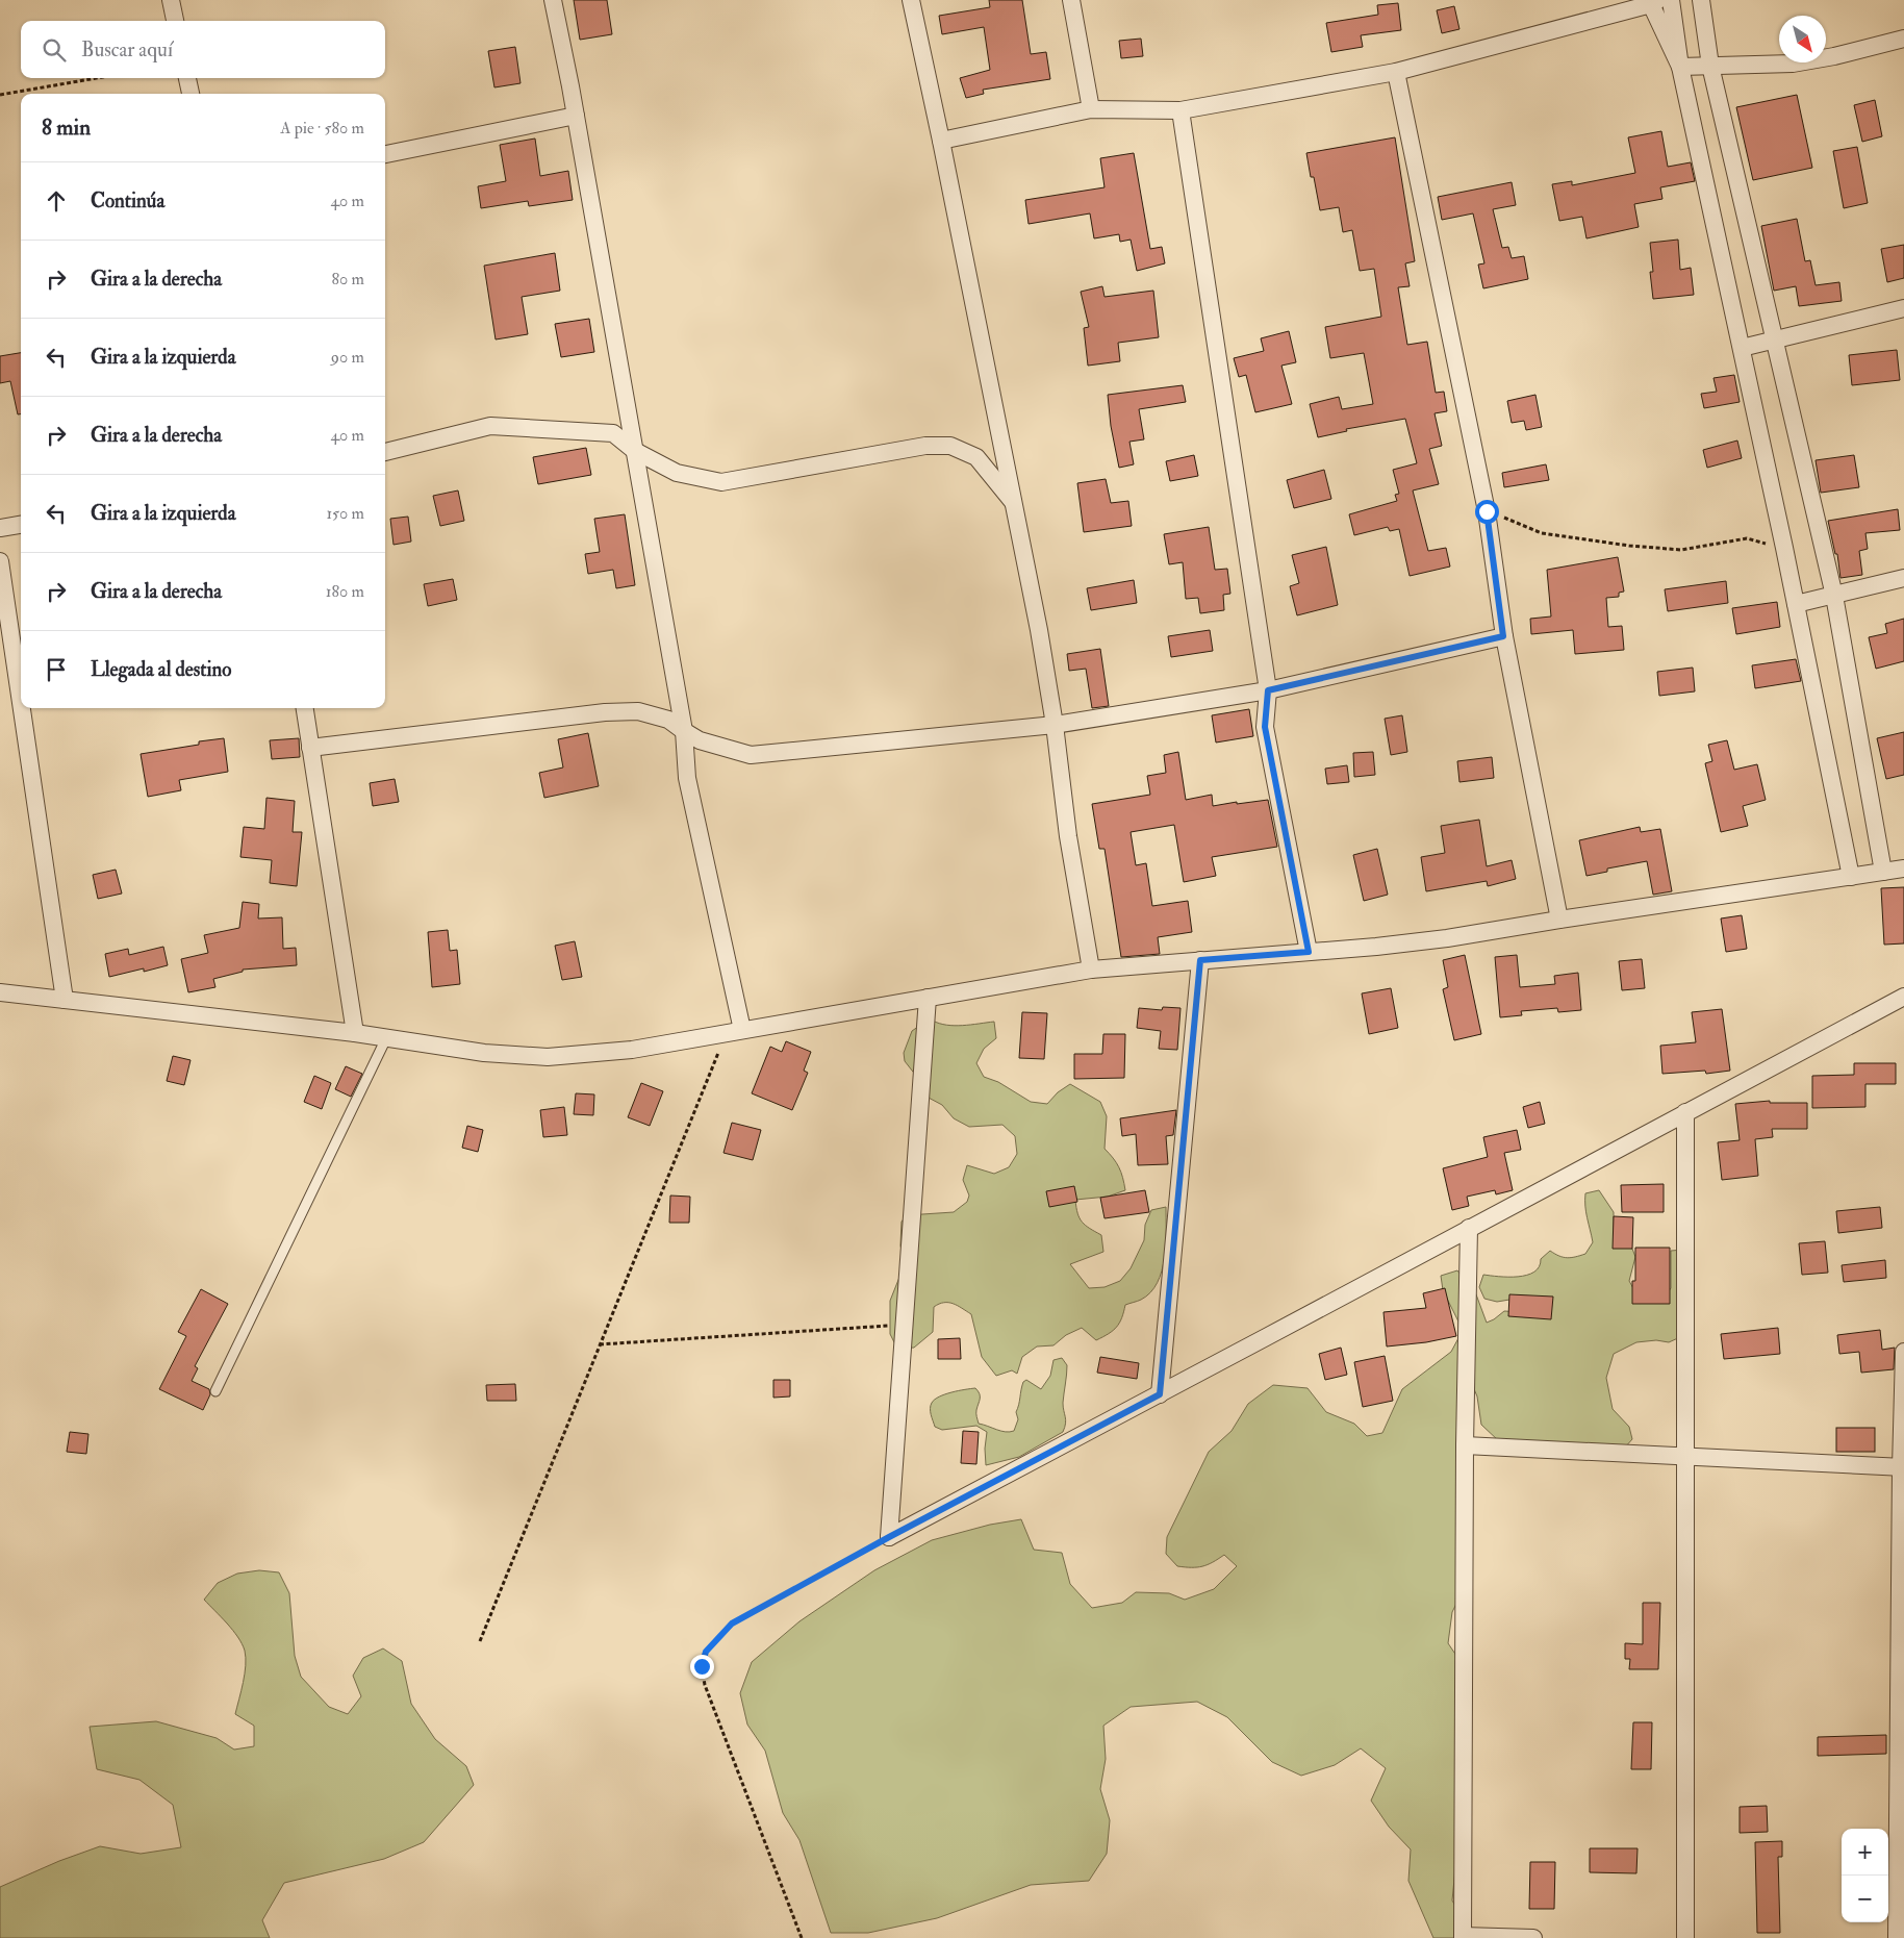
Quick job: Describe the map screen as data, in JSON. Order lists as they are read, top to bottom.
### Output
{
  "north": "bottom right",
  "page": {
    "search": "Buscar aquí",
    "heading": ["8 min", "A pie · 580 m"],
    "list": [
      ["Continúa", "40 m"],
      ["Gira a la derecha", "80 m"],
      ["Gira a la izquierda", "90 m"],
      ["Gira a la derecha", "40 m"],
      ["Gira a la izquierda", "150 m"],
      ["Gira a la derecha", "180 m"],
      "Llegada al destino"
    ],
    "map_buttons": ["+", "−"]
  }
}
